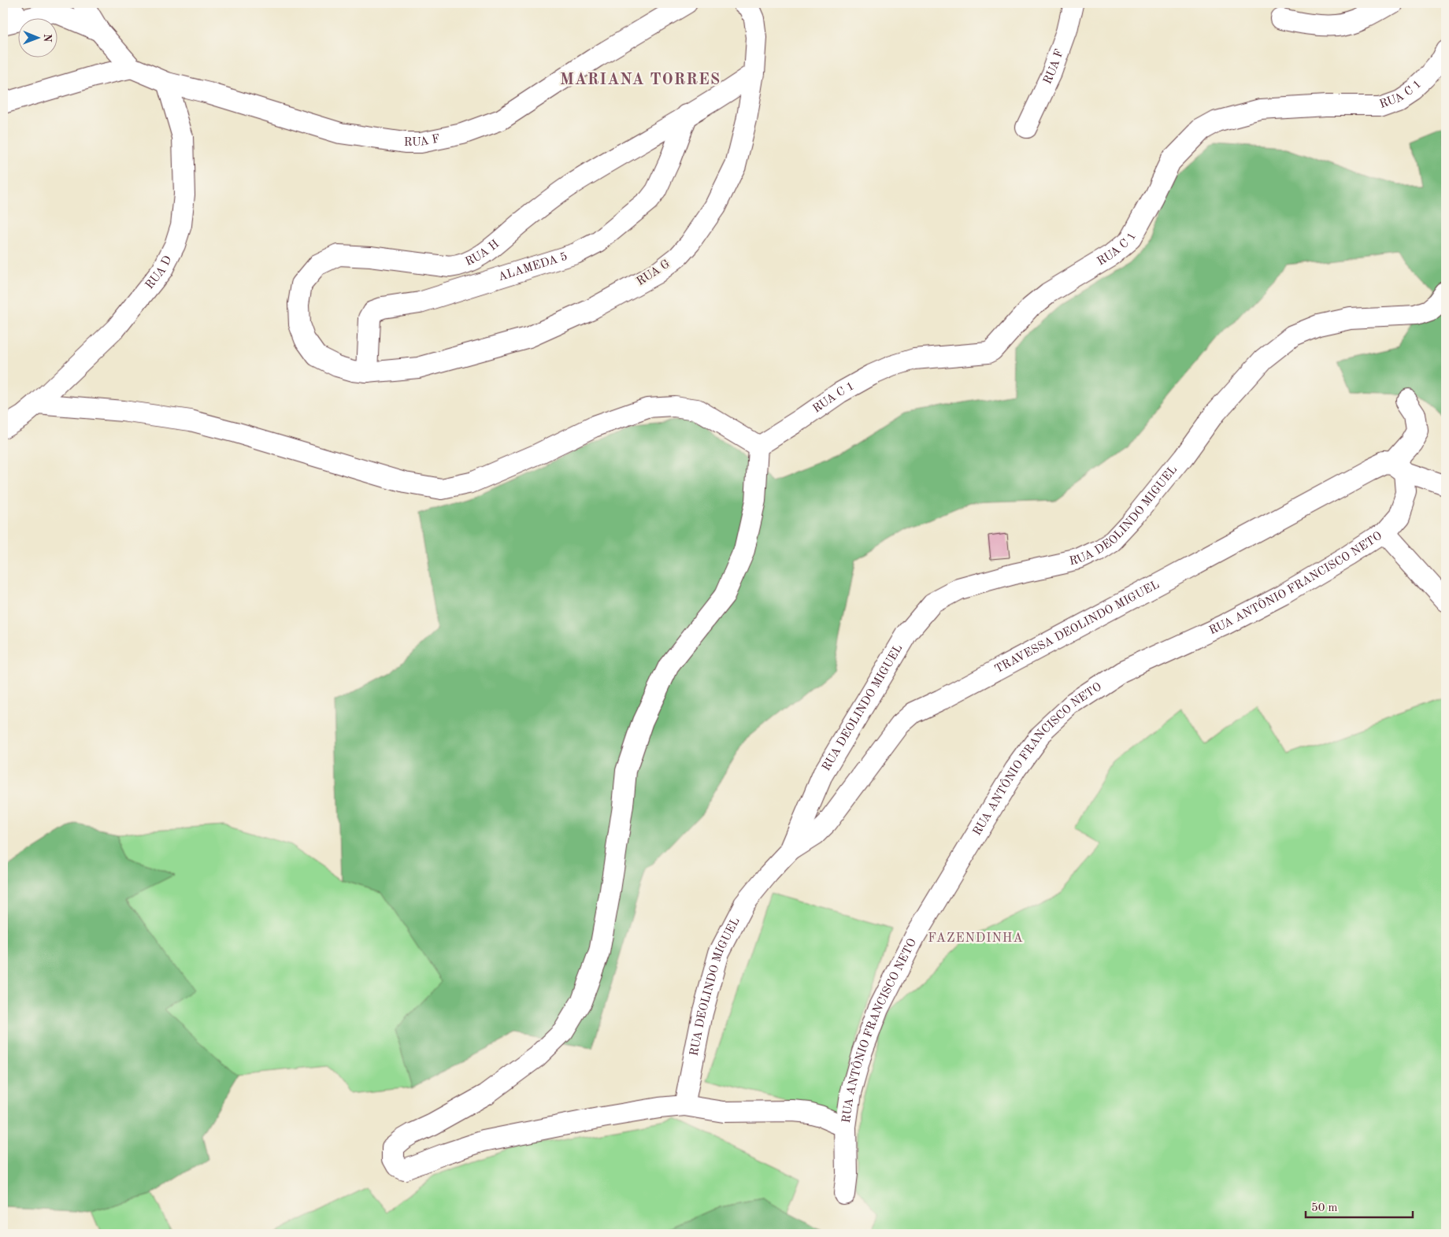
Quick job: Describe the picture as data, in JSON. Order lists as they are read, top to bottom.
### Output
{
  "streets": {
    "street": [
      "RUA F",
      "RUA C 1",
      "RUA H",
      "ALAMEDA 5",
      "RUA D",
      "RUA G",
      "RUA DEOLINDO MIGUEL",
      "RUA ANTÔNIO FRANCISCO NETO",
      "TRAVESSA DEOLINDO MIGUEL"
    ]
  },
  "crossings": [
    ["RUA F", "RUA D"],
    ["RUA H", "ALAMEDA 5"],
    ["RUA H", "RUA G"],
    ["ALAMEDA 5", "RUA G"],
    ["RUA DEOLINDO MIGUEL", "TRAVESSA DEOLINDO MIGUEL"],
    ["RUA ANTÔNIO FRANCISCO NETO", "TRAVESSA DEOLINDO MIGUEL"]
  ],
  "districts": ["MARIANA TORRES", "FAZENDINHA"],
  "scale_bar": "50 m",
  "north": "right"
}
